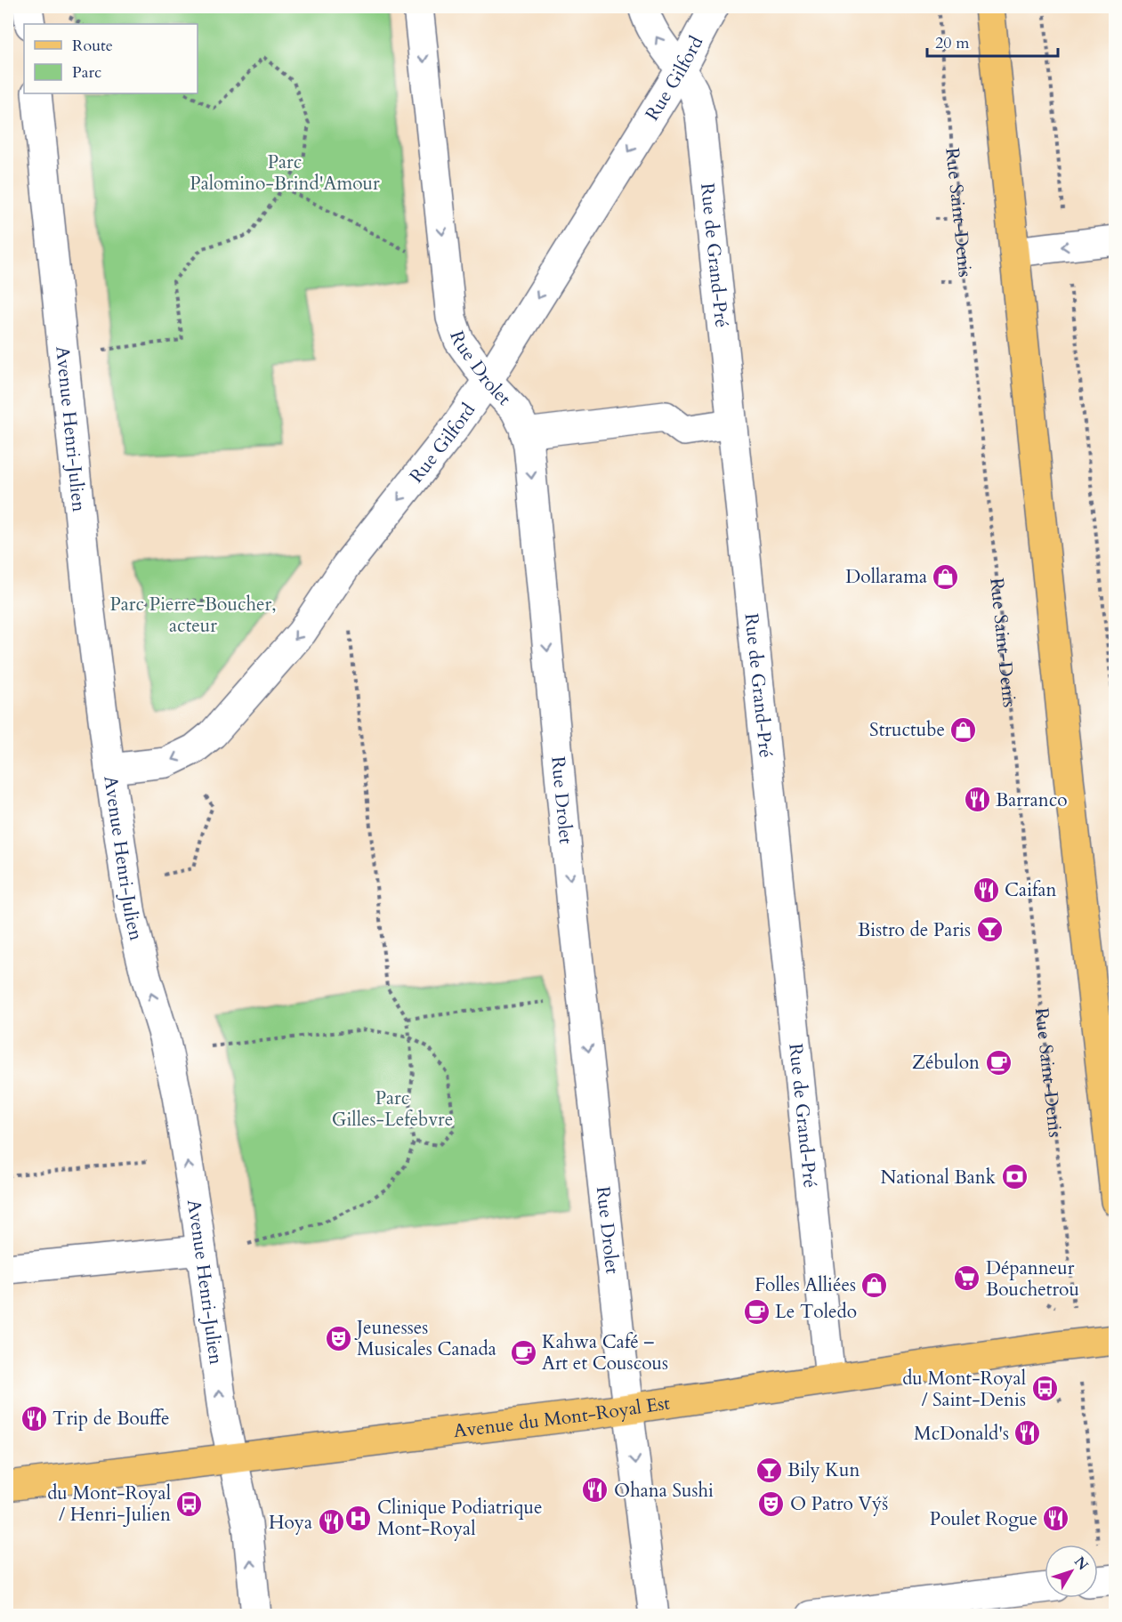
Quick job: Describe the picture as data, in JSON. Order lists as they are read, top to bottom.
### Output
{
  "streets": {
    "main road": ["Avenue du Mont-Royal Est"],
    "street": [
      "Rue Gilford",
      "Rue de Grand-Pré",
      "Rue Drolet",
      "Avenue Henri-Julien"
    ],
    "path": ["Rue Saint-Denis"]
  },
  "crossings": [
    ["Rue Gilford", "Rue de Grand-Pré"],
    ["Rue Gilford", "Rue Drolet"],
    ["Rue Gilford", "Avenue Henri-Julien"],
    ["Rue de Grand-Pré", "Avenue du Mont-Royal Est"],
    ["Rue Drolet", "Avenue du Mont-Royal Est"],
    ["Avenue Henri-Julien", "Avenue du Mont-Royal Est"]
  ],
  "one_way": ["Rue Gilford", "Rue Drolet", "Avenue Henri-Julien"],
  "parks": ["Parc Palomino-Brind'Amour", "Parc Pierre-Boucher, acteur", "Parc Gilles-Lefebvre"],
  "places": {
    "shop": ["Dollarama", "Structube", "Folles Alliées"],
    "restaurant": [
      "Barranco",
      "Caifan",
      "Trip de Bouffe",
      "McDonald's",
      "Ohana Sushi",
      "Poulet Rogue",
      "Hoya"
    ],
    "bar": ["Bistro de Paris", "Bily Kun"],
    "cafe": ["Zébulon", "Le Toledo", "Kahwa Café – Art et Couscous"],
    "bank": ["National Bank"],
    "supermarket": ["Dépanneur Bouchetrou"],
    "theatre": ["Jeunesses Musicales Canada", "O Patro Výš"],
    "bus stop": ["du Mont-Royal / Saint-Denis", "du Mont-Royal / Henri-Julien"],
    "hospital": ["Clinique Podiatrique Mont-Royal"]
  },
  "legend": ["Route", "Parc"],
  "scale_bar": "20 m",
  "north": "top right"
}
